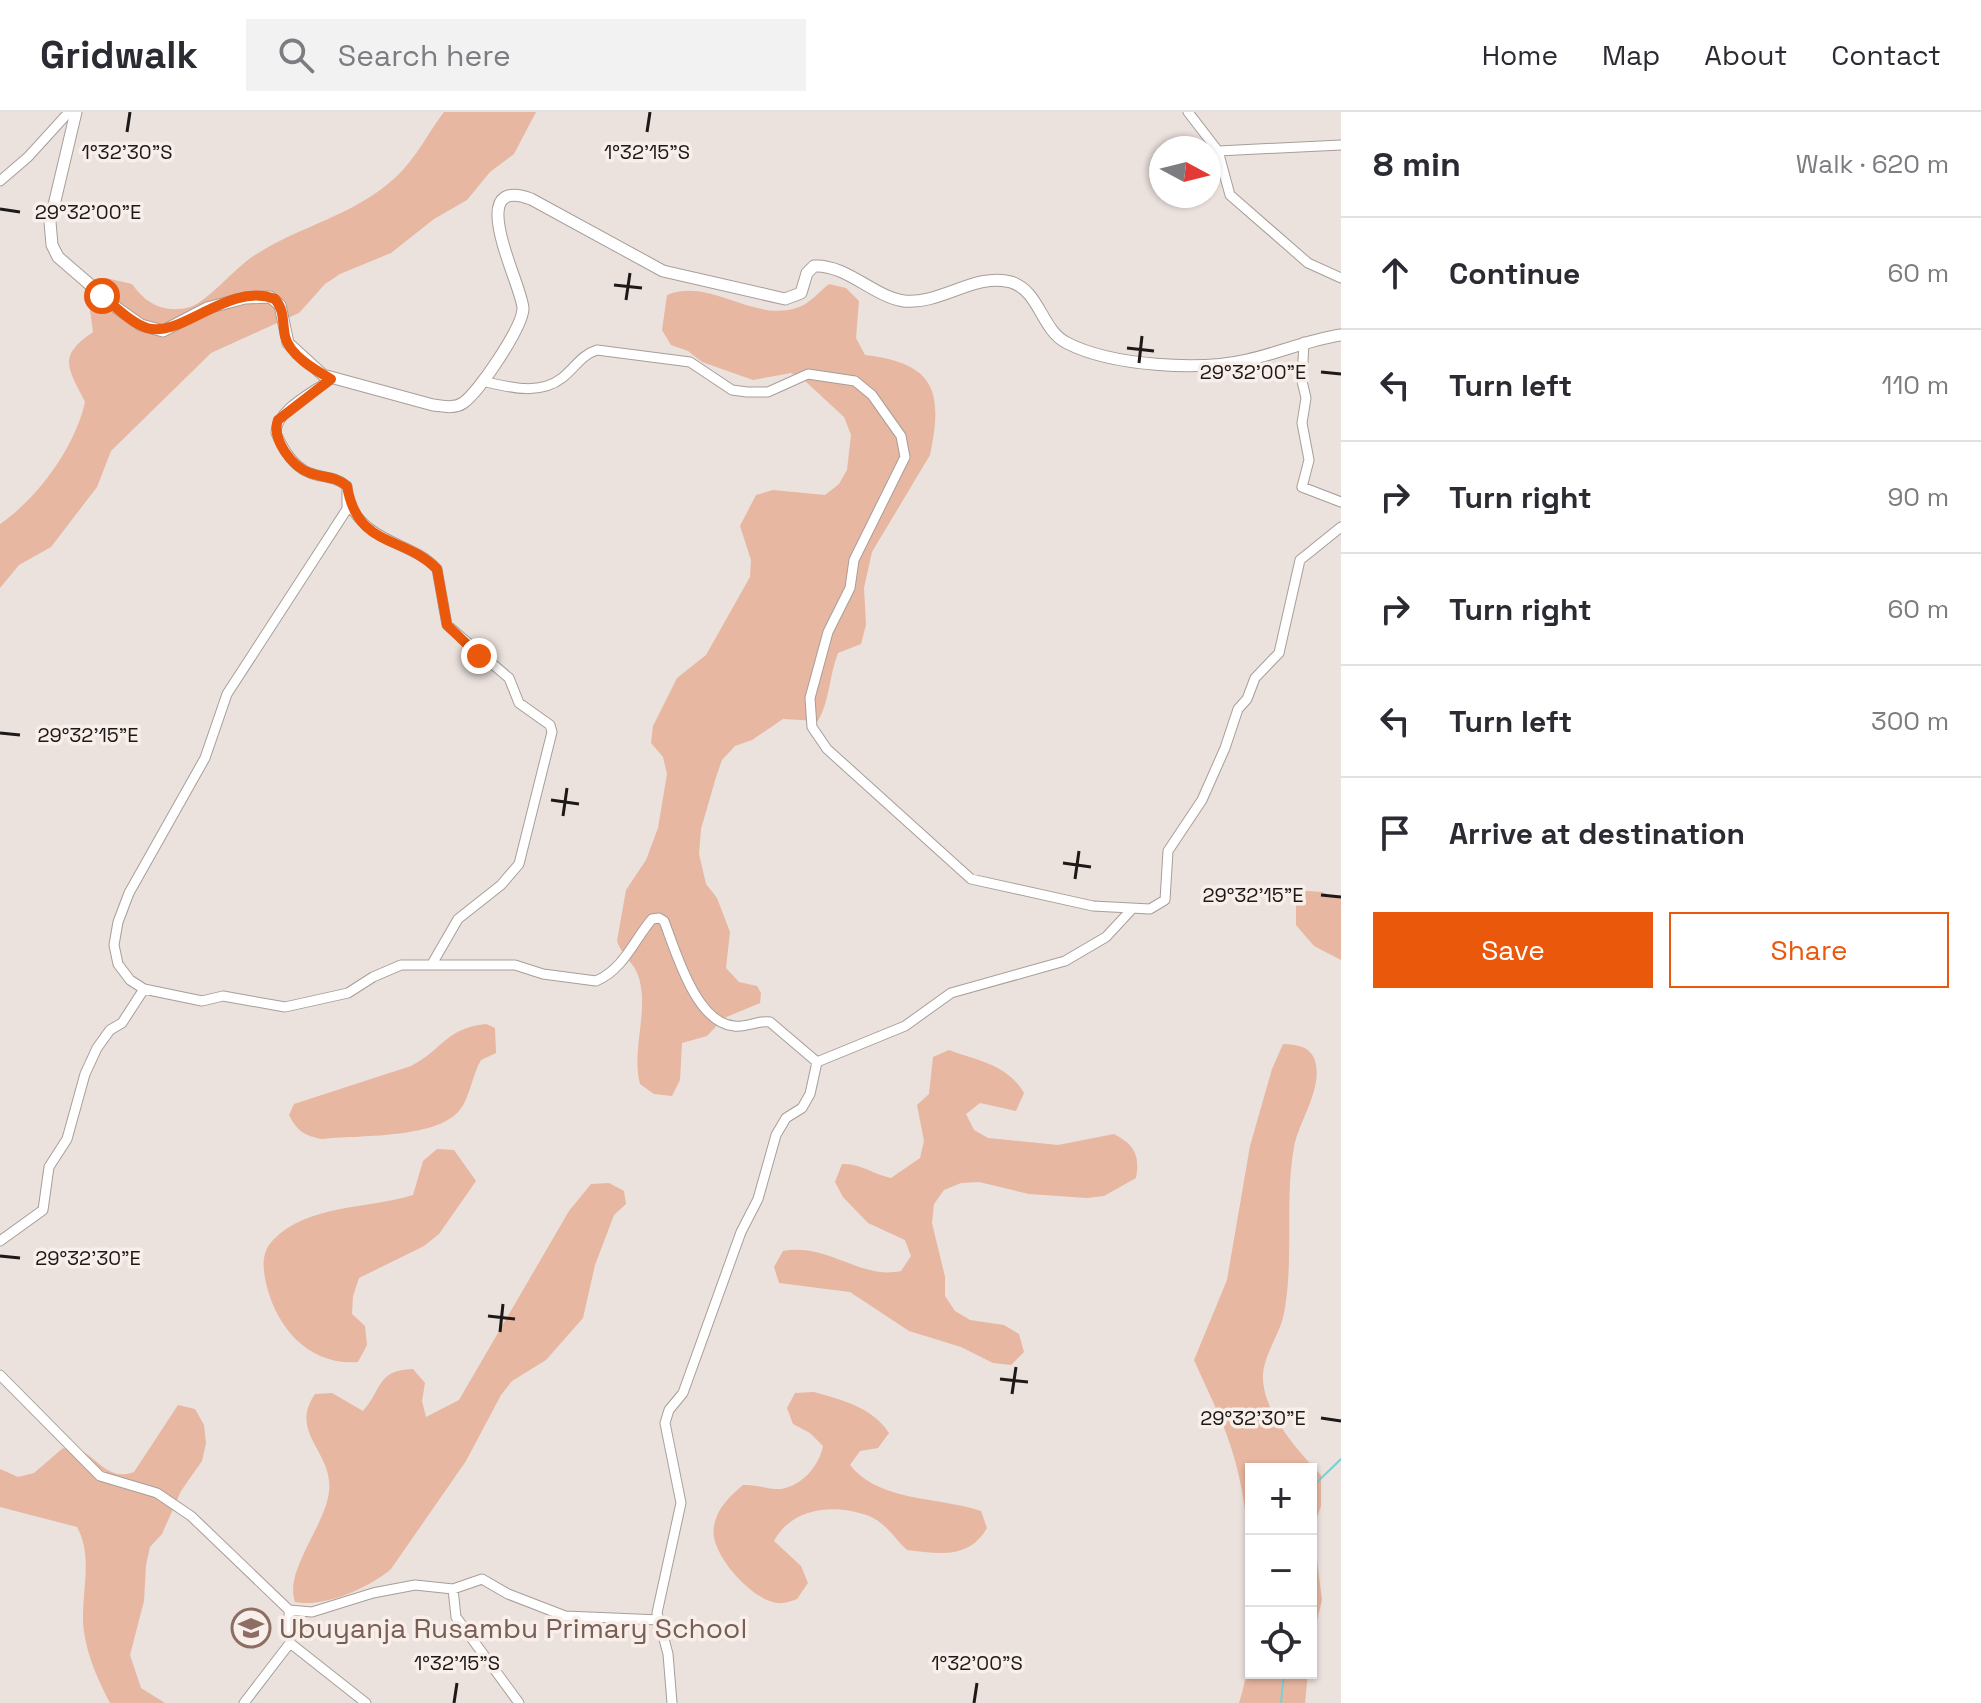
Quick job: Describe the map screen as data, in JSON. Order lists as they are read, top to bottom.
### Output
{
  "places": {
    "school or university": ["Ubuyanja Rusambu Primary School"]
  },
  "north": "right",
  "page": {
    "header": "Gridwalk",
    "search": "Search here",
    "nav": [
      "Home",
      "Map",
      "About",
      "Contact"
    ],
    "heading": ["8 min", "Walk · 620 m"],
    "list": [
      ["Continue", "60 m"],
      ["Turn left", "110 m"],
      ["Turn right", "90 m"],
      ["Turn right", "60 m"],
      ["Turn left", "300 m"],
      "Arrive at destination"
    ],
    "buttons": ["Save", "Share"],
    "map_buttons": ["+", "−"]
  },
  "coordinates": [
    "1°32'30\"S",
    "1°32'15\"S",
    "29°32'00\"E",
    "29°32'15\"E",
    "29°32'30\"E",
    "1°32'00\"S"
  ]
}
